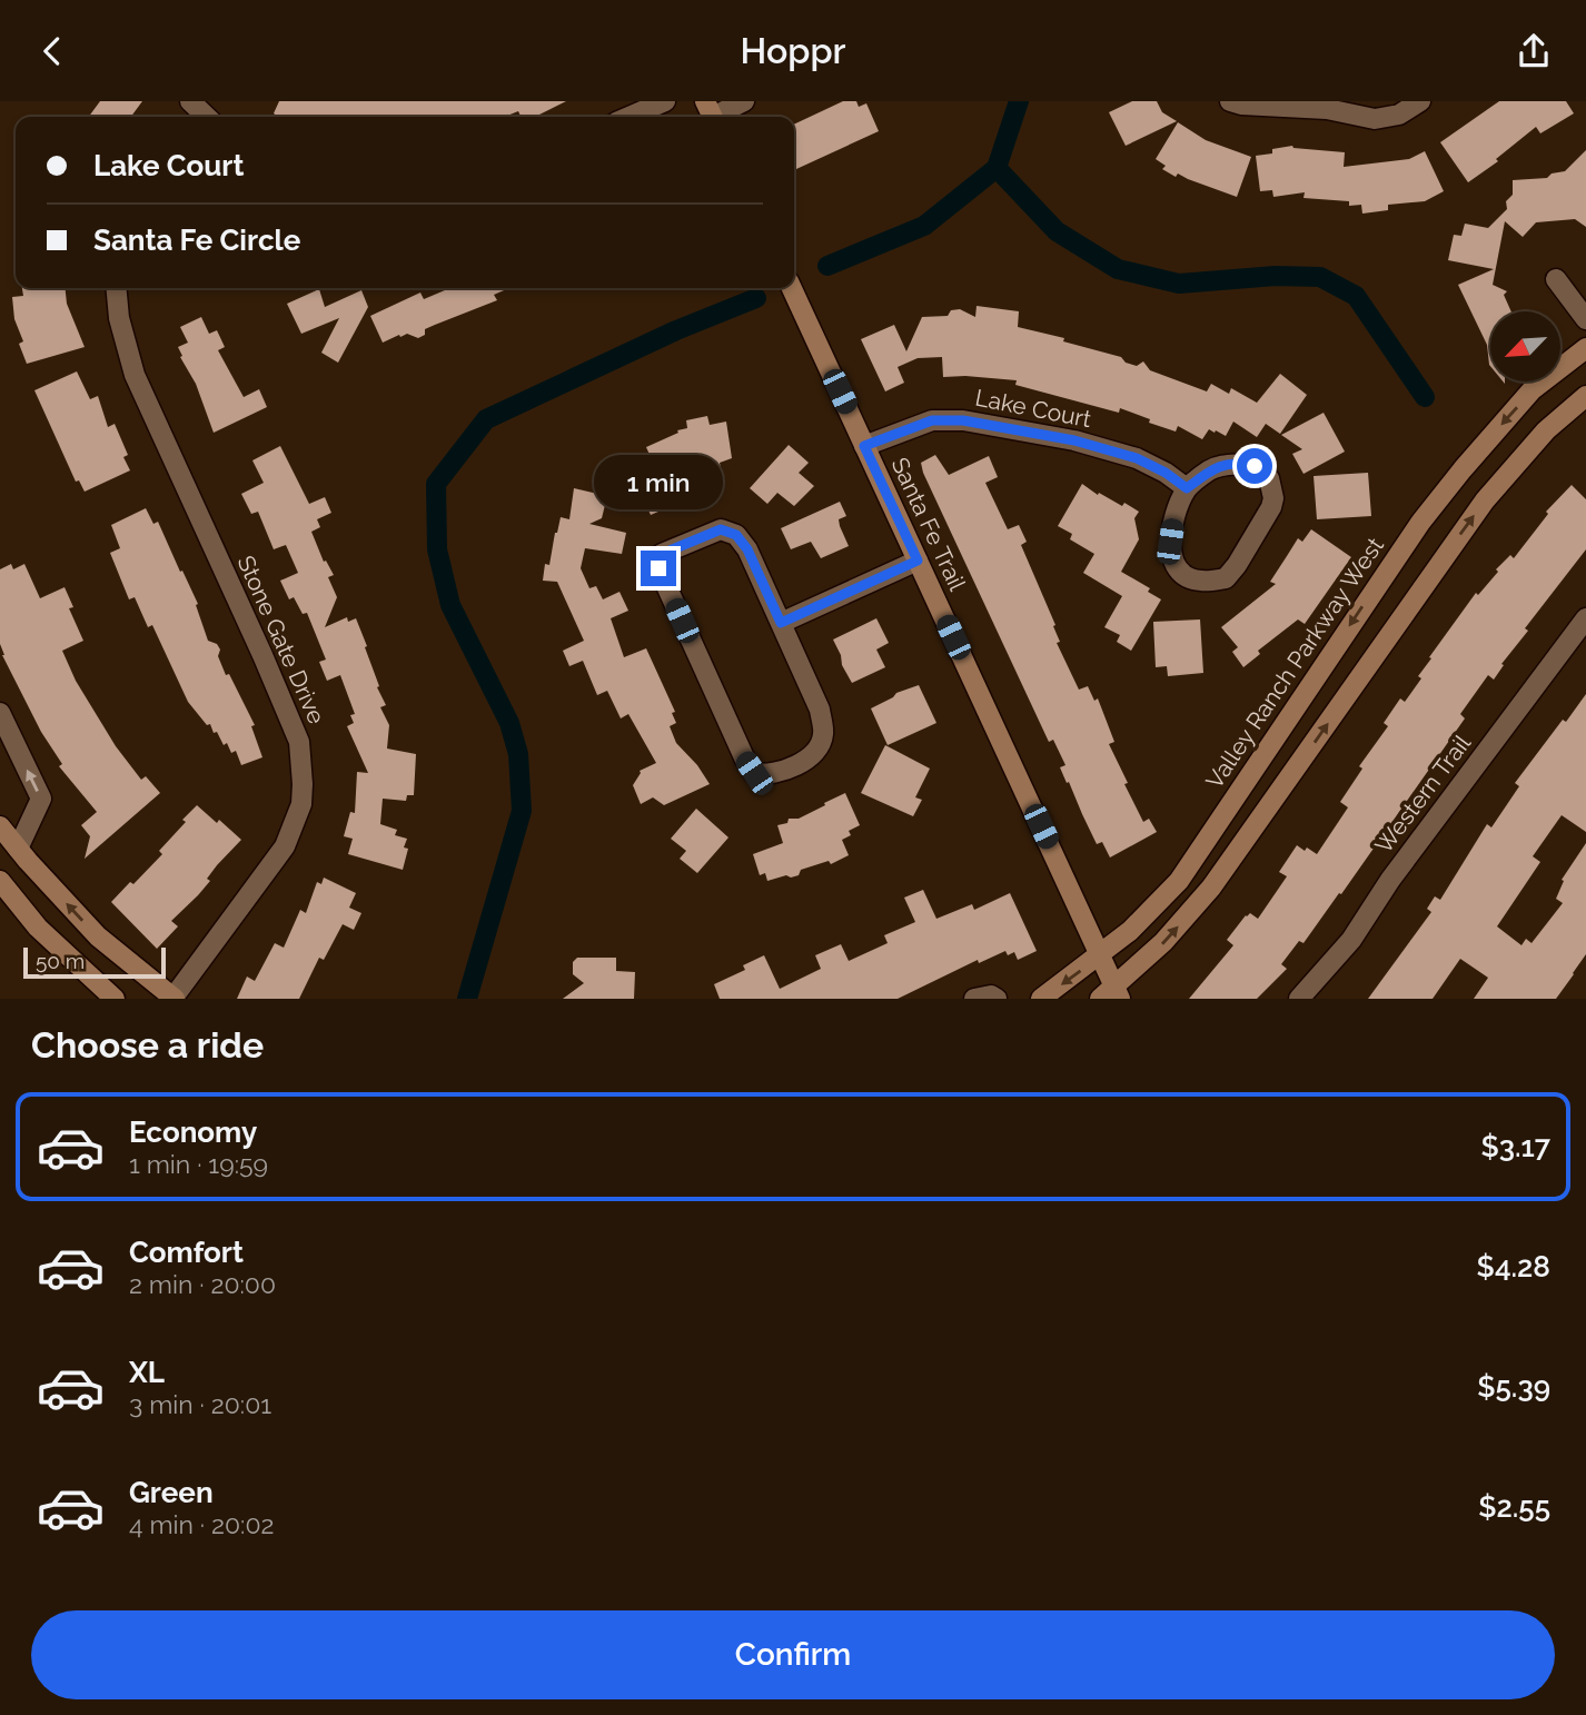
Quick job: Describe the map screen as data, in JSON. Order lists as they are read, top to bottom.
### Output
{
  "streets": {
    "main road": ["Santa Fe Trail", "Valley Ranch Parkway West"],
    "street": ["Lake Court", "Stone Gate Drive", "Western Trail"]
  },
  "crossings": [
    ["Lake Court", "Santa Fe Trail"],
    ["Santa Fe Trail", "Valley Ranch Parkway West"]
  ],
  "scale_bar": "50 m",
  "north": "bottom left",
  "page": {
    "header": "Hoppr",
    "banner": ["Lake Court", "Santa Fe Circle"],
    "bubble": "1 min",
    "scale": "50 m",
    "heading": "Choose a ride",
    "list": [
      {
        "name": "Economy",
        "note": "1 min · 19:59",
        "value": "$3.17"
      },
      {
        "name": "Comfort",
        "note": "2 min · 20:00",
        "value": "$4.28"
      },
      {
        "name": "XL",
        "note": "3 min · 20:01",
        "value": "$5.39"
      },
      {
        "name": "Green",
        "note": "4 min · 20:02",
        "value": "$2.55"
      }
    ],
    "buttons": "Confirm"
  }
}
